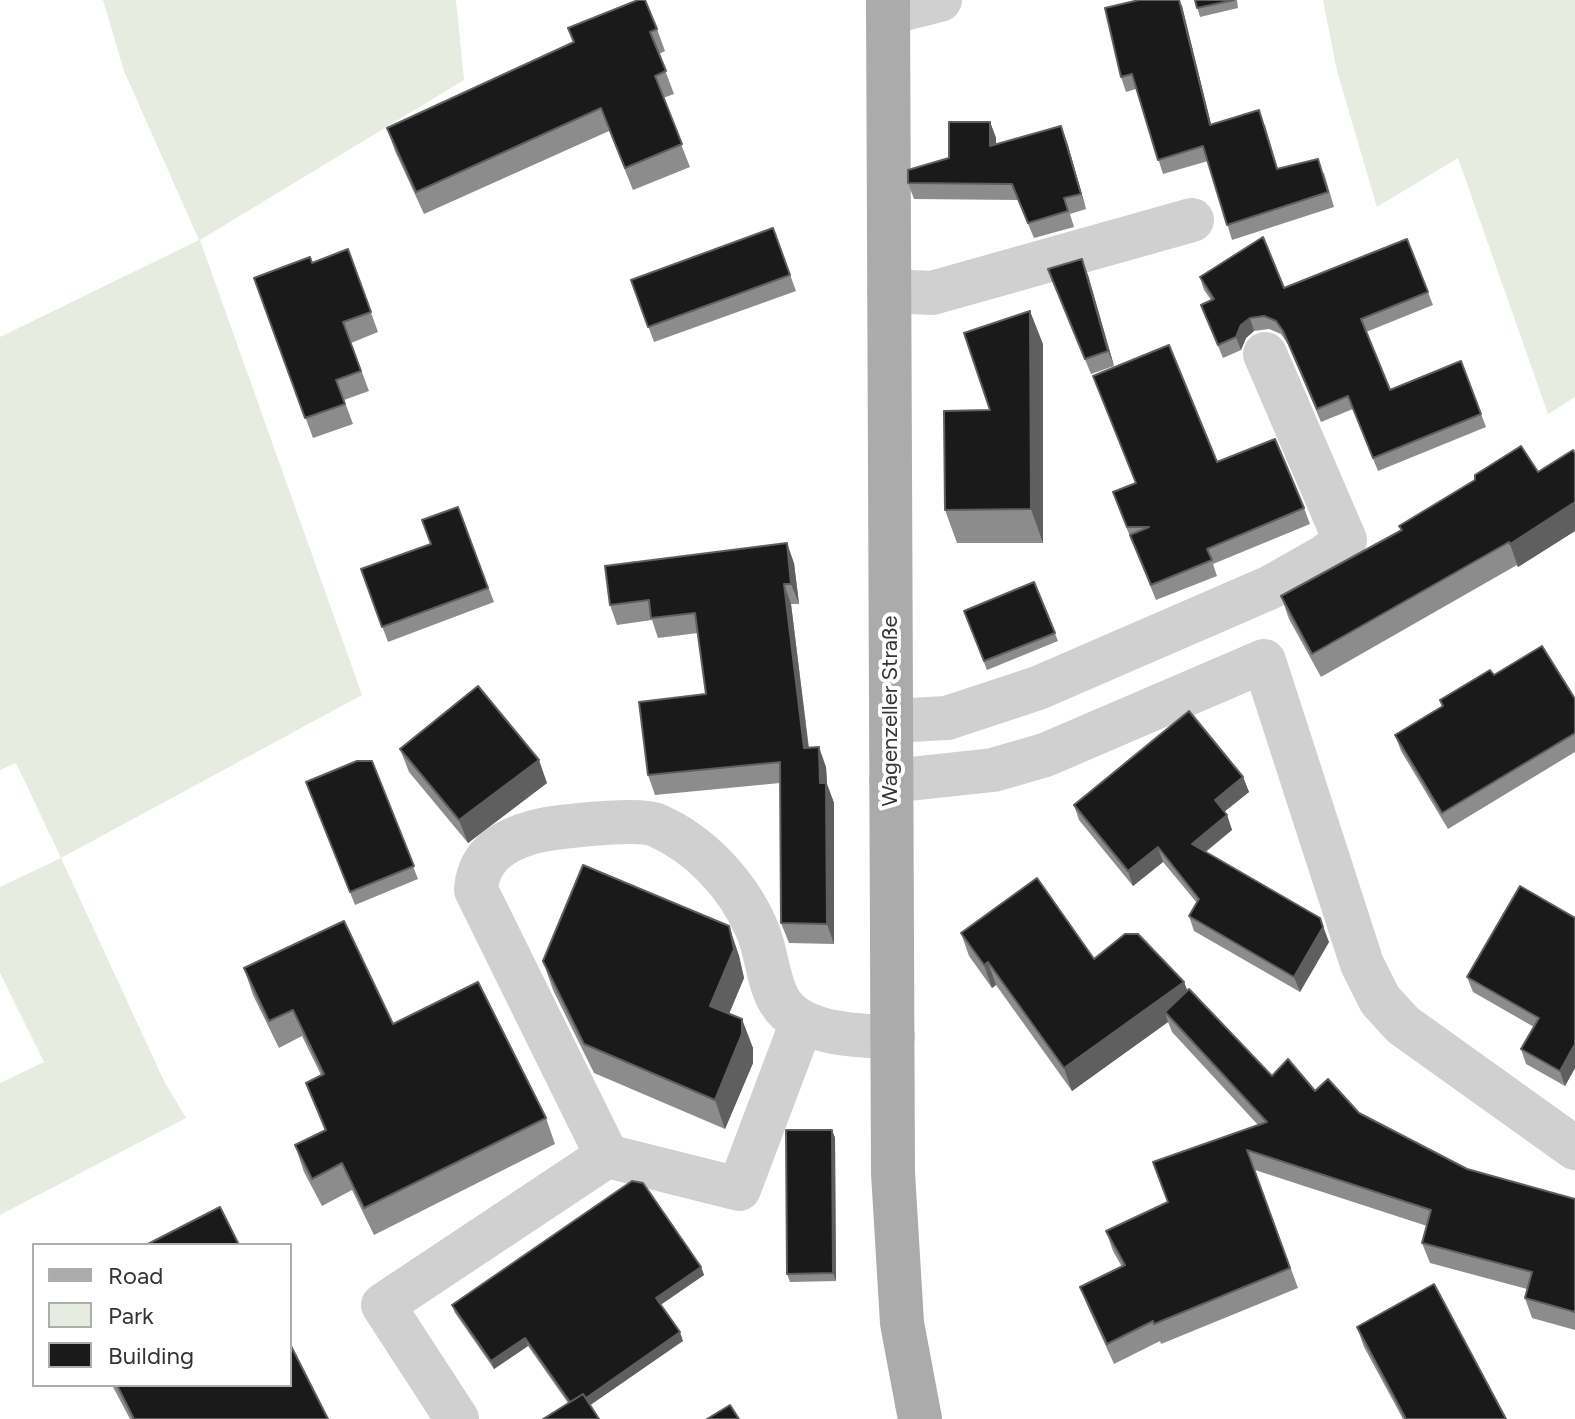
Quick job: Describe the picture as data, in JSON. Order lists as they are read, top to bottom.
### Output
{
  "streets": {
    "main road": ["Wagenzeller Straße"]
  },
  "legend": ["Road", "Park", "Building"]
}
